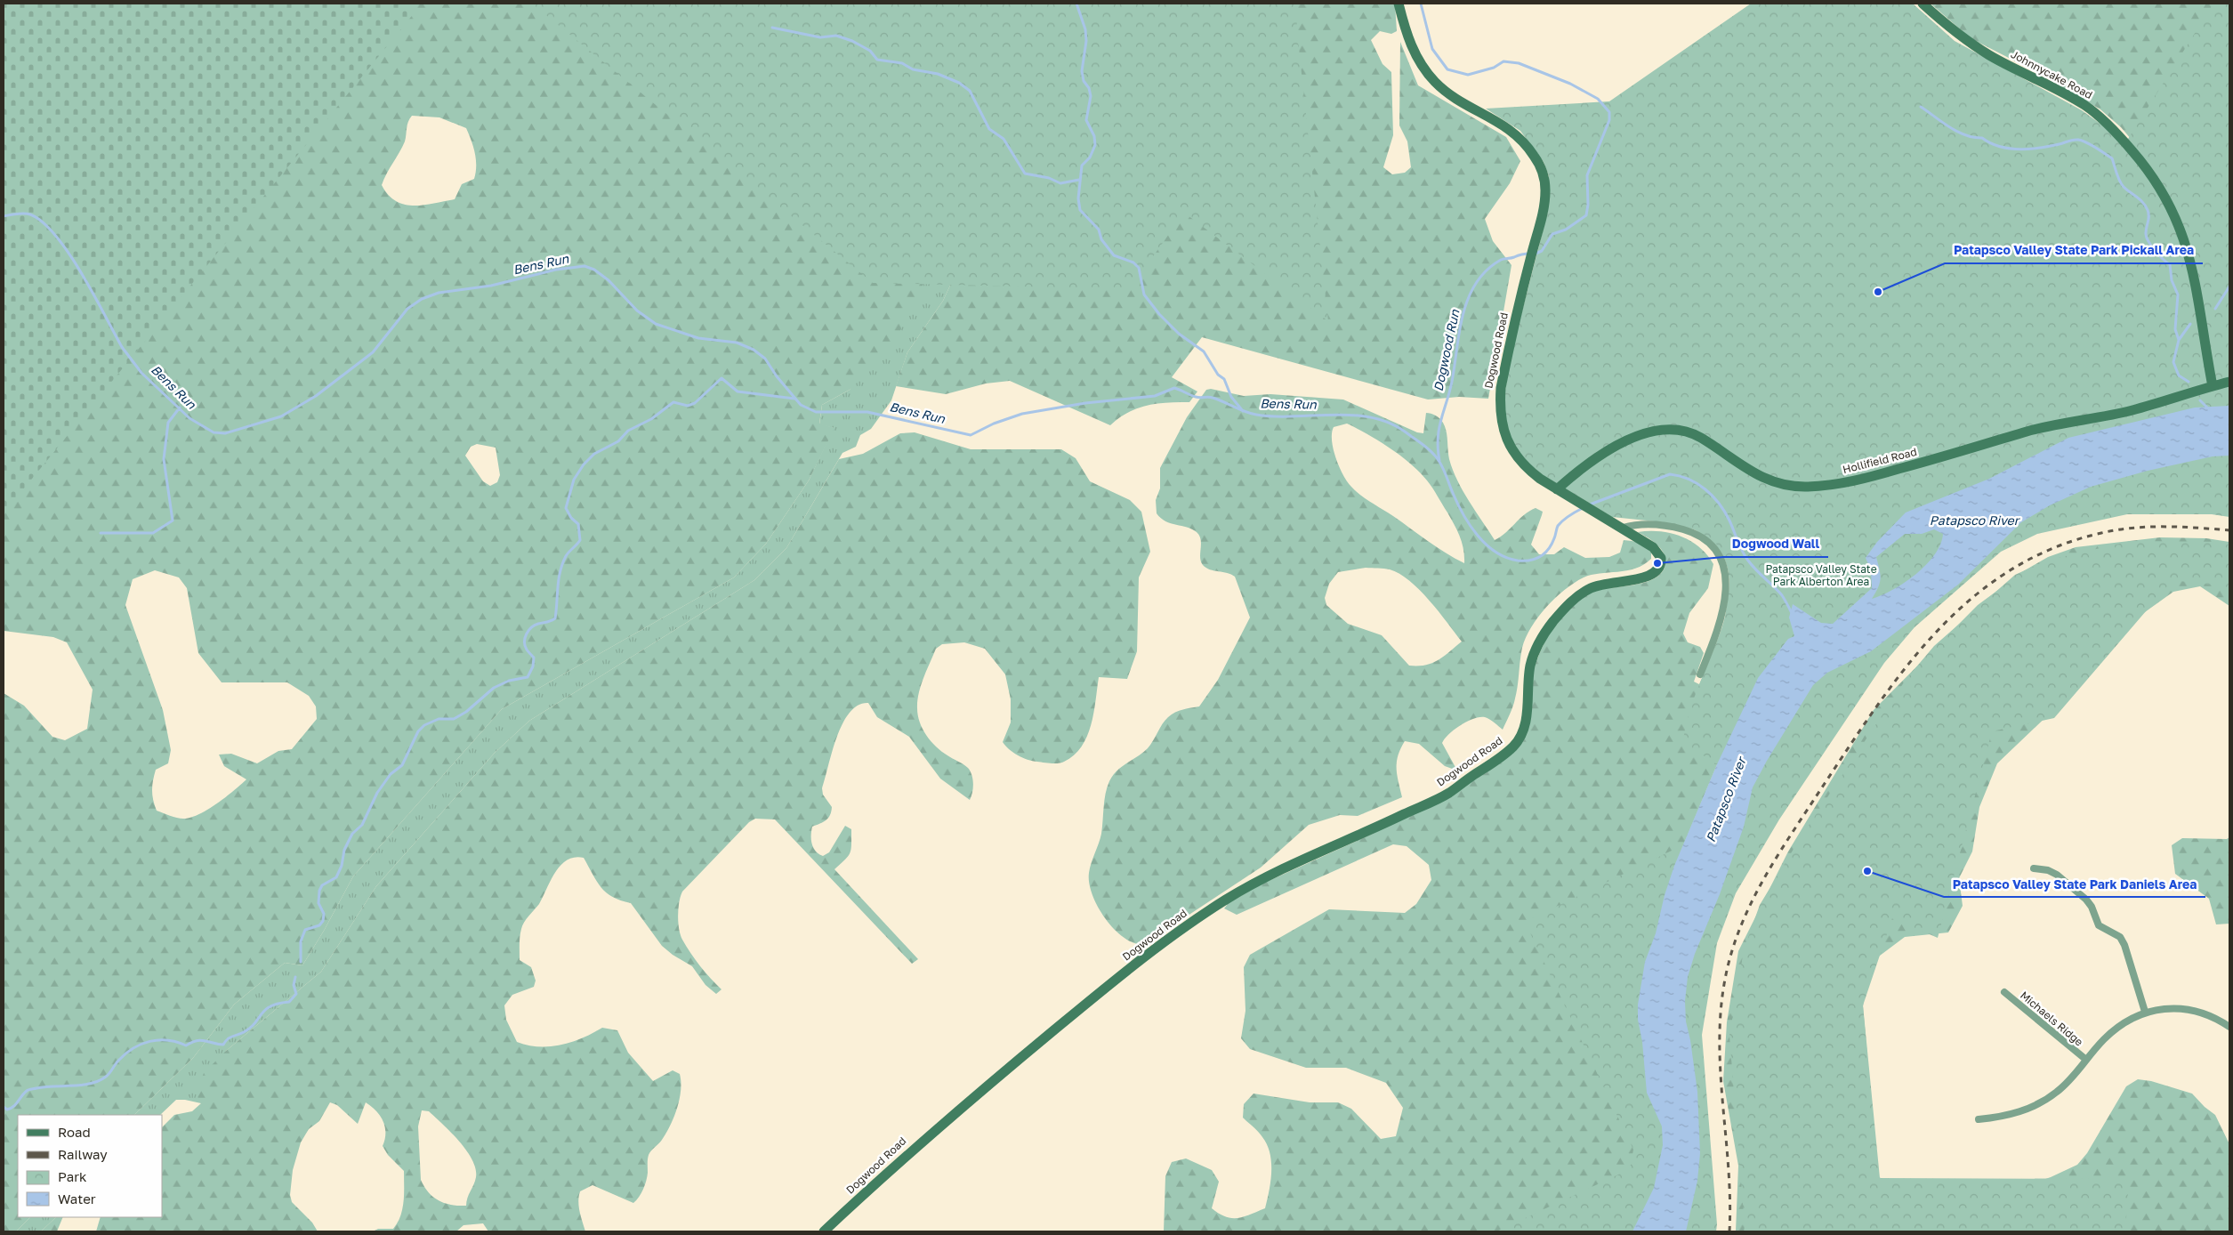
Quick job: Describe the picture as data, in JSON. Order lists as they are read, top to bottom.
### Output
{
  "streets": {
    "street": [
      "Johnnycake Road",
      "Dogwood Road",
      "Hollifield Road",
      "Michaels Ridge"
    ]
  },
  "crossings": [
    ["Johnnycake Road", "Hollifield Road"],
    ["Dogwood Road", "Hollifield Road"]
  ],
  "water": ["Bens Run", "Dogwood Run", "Patapsco River"],
  "parks": ["Patapsco Valley State Park Alberton Area"],
  "places": ["Patapsco Valley State Park Pickall Area", "Dogwood Wall", "Patapsco Valley State Park Daniels Area"],
  "legend": [
    "Road",
    "Railway",
    "Park",
    "Water"
  ]
}
